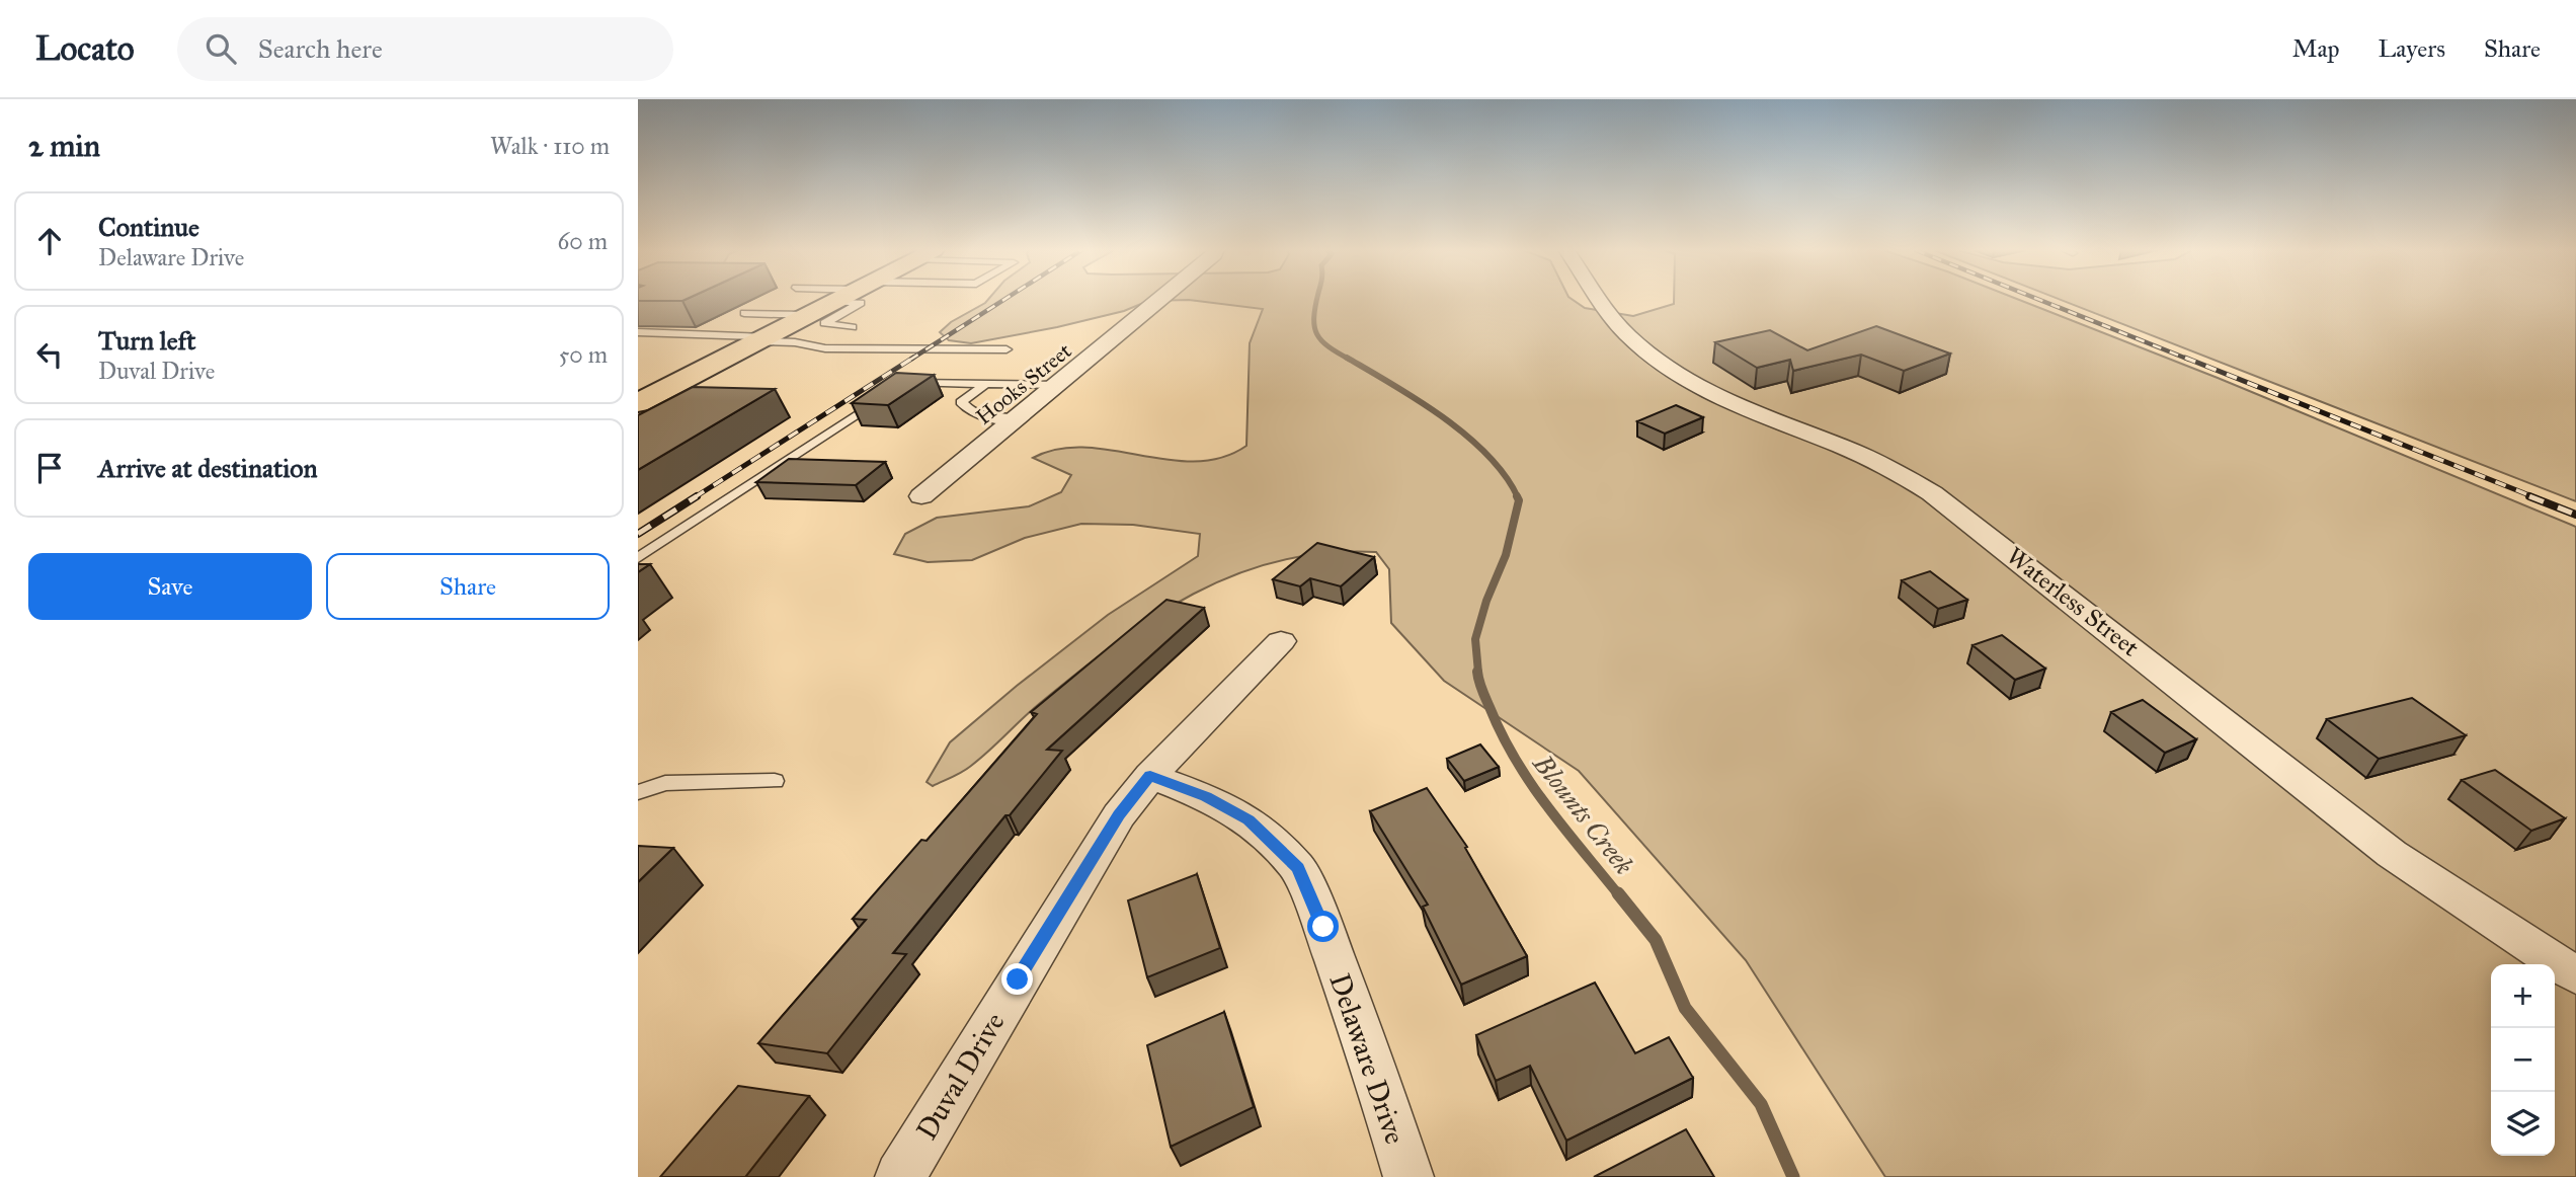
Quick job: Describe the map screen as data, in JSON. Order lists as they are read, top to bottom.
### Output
{
  "streets": {
    "street": [
      "Hooks Street",
      "Waterless Street",
      "Delaware Drive",
      "Duval Drive"
    ]
  },
  "crossings": [
    ["Delaware Drive", "Duval Drive"]
  ],
  "water": ["Blounts Creek"],
  "page": {
    "header": "Locato",
    "search": "Search here",
    "nav": ["Map", "Layers", "Share"],
    "heading": ["2 min", "Walk · 110 m"],
    "list": [
      ["Continue", "Delaware Drive", "60 m"],
      ["Turn left", "Duval Drive", "50 m"],
      "Arrive at destination"
    ],
    "buttons": ["Save", "Share"],
    "map_buttons": ["+", "−"]
  }
}
